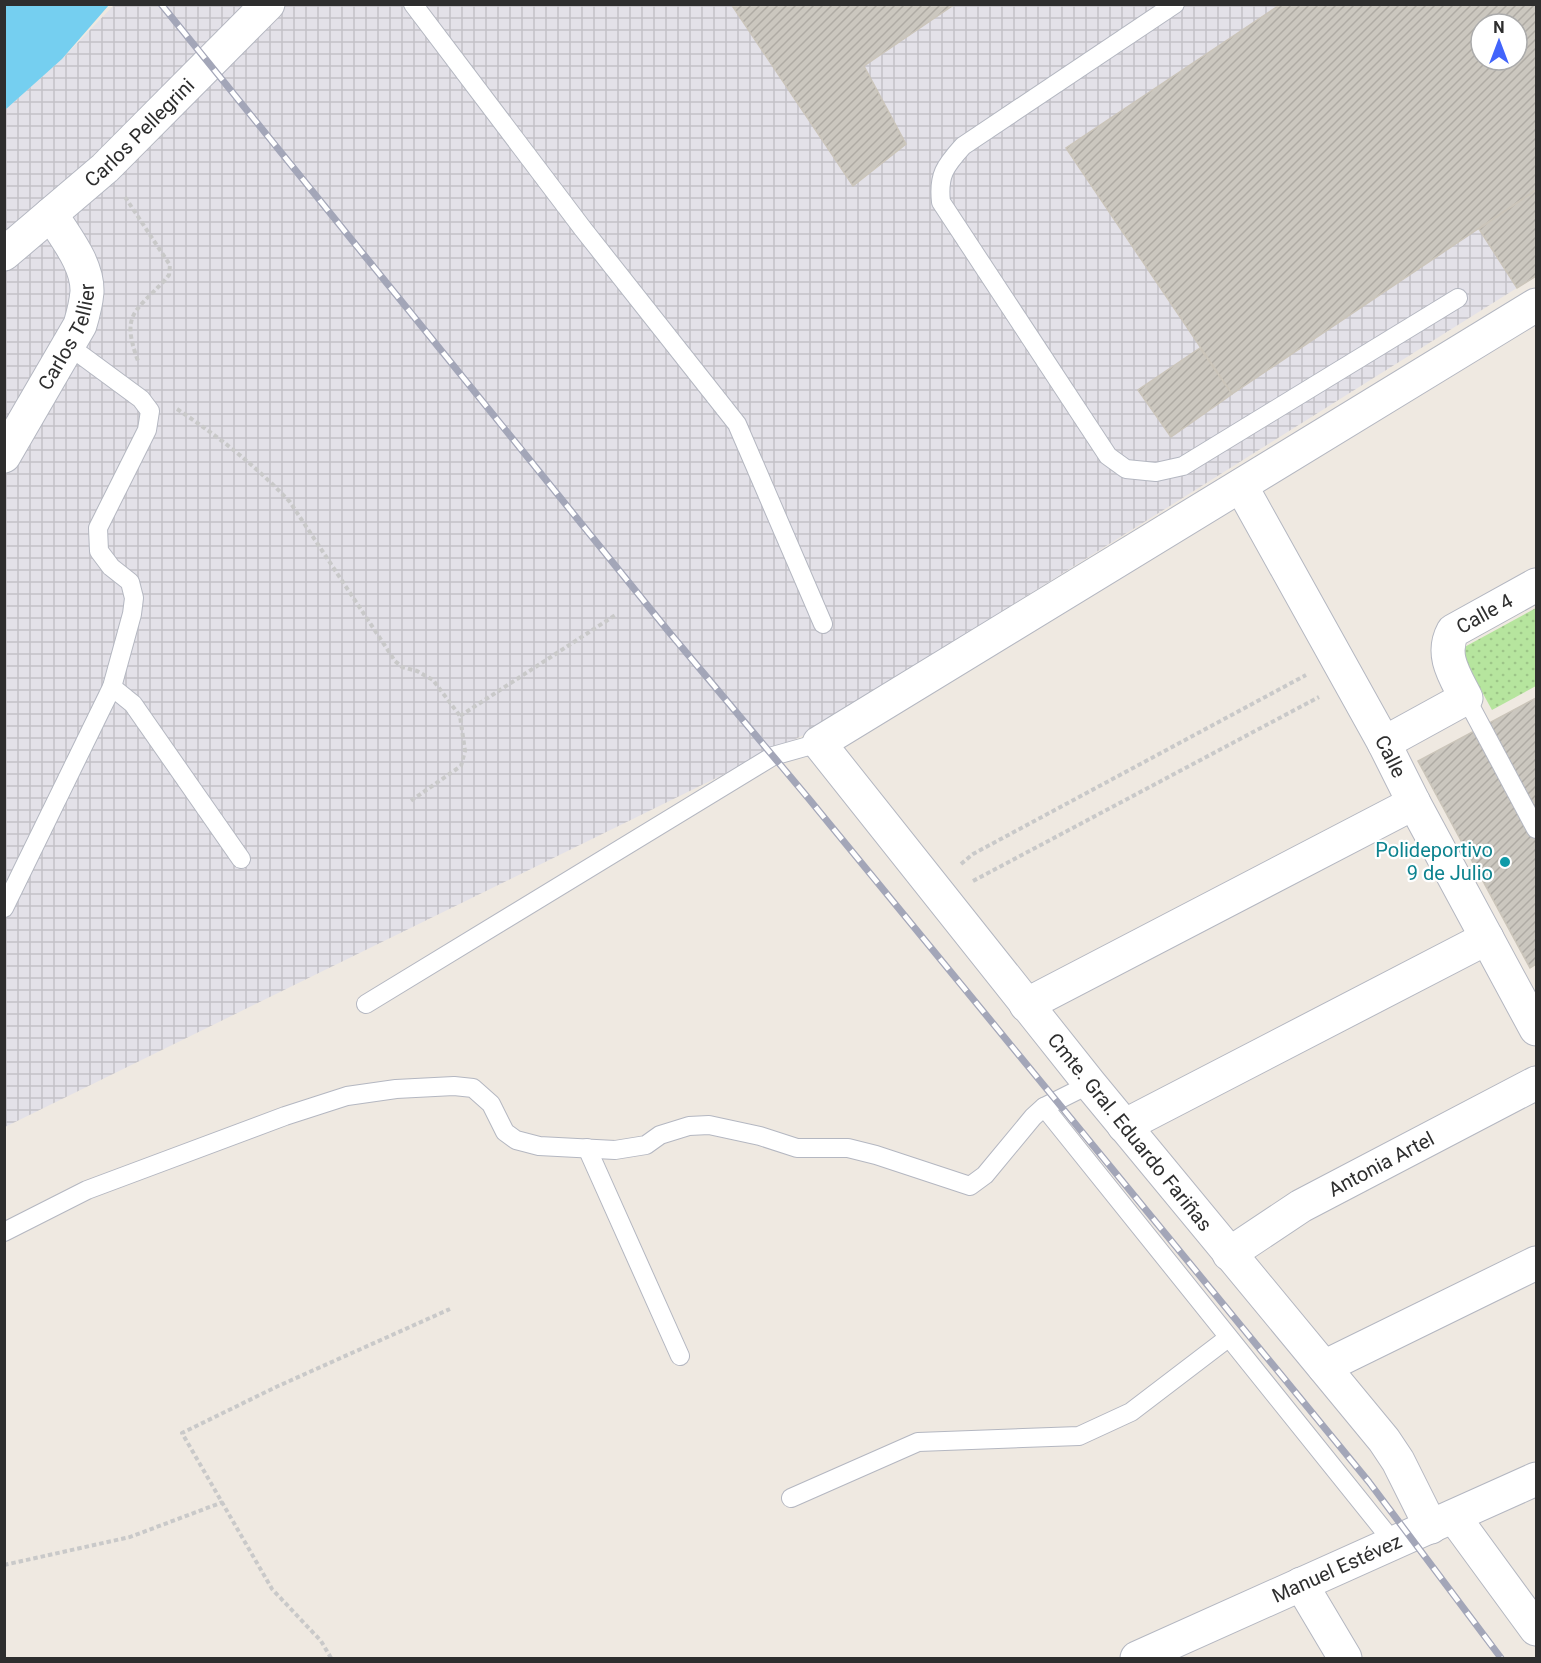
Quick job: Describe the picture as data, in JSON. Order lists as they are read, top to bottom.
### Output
{
  "streets": {
    "street": [
      "Carlos Pellegrini",
      "Carlos Tellier",
      "Calle 4",
      "Calle",
      "Cmte. Gral. Eduardo Fariñas",
      "Antonia Artel",
      "Manuel Estévez"
    ]
  },
  "crossings": [
    ["Carlos Pellegrini", "Carlos Tellier"],
    ["Cmte. Gral. Eduardo Fariñas", "Antonia Artel"],
    ["Cmte. Gral. Eduardo Fariñas", "Manuel Estévez"]
  ],
  "places": ["Polideportivo 9 de Julio"],
  "north": "top"
}
